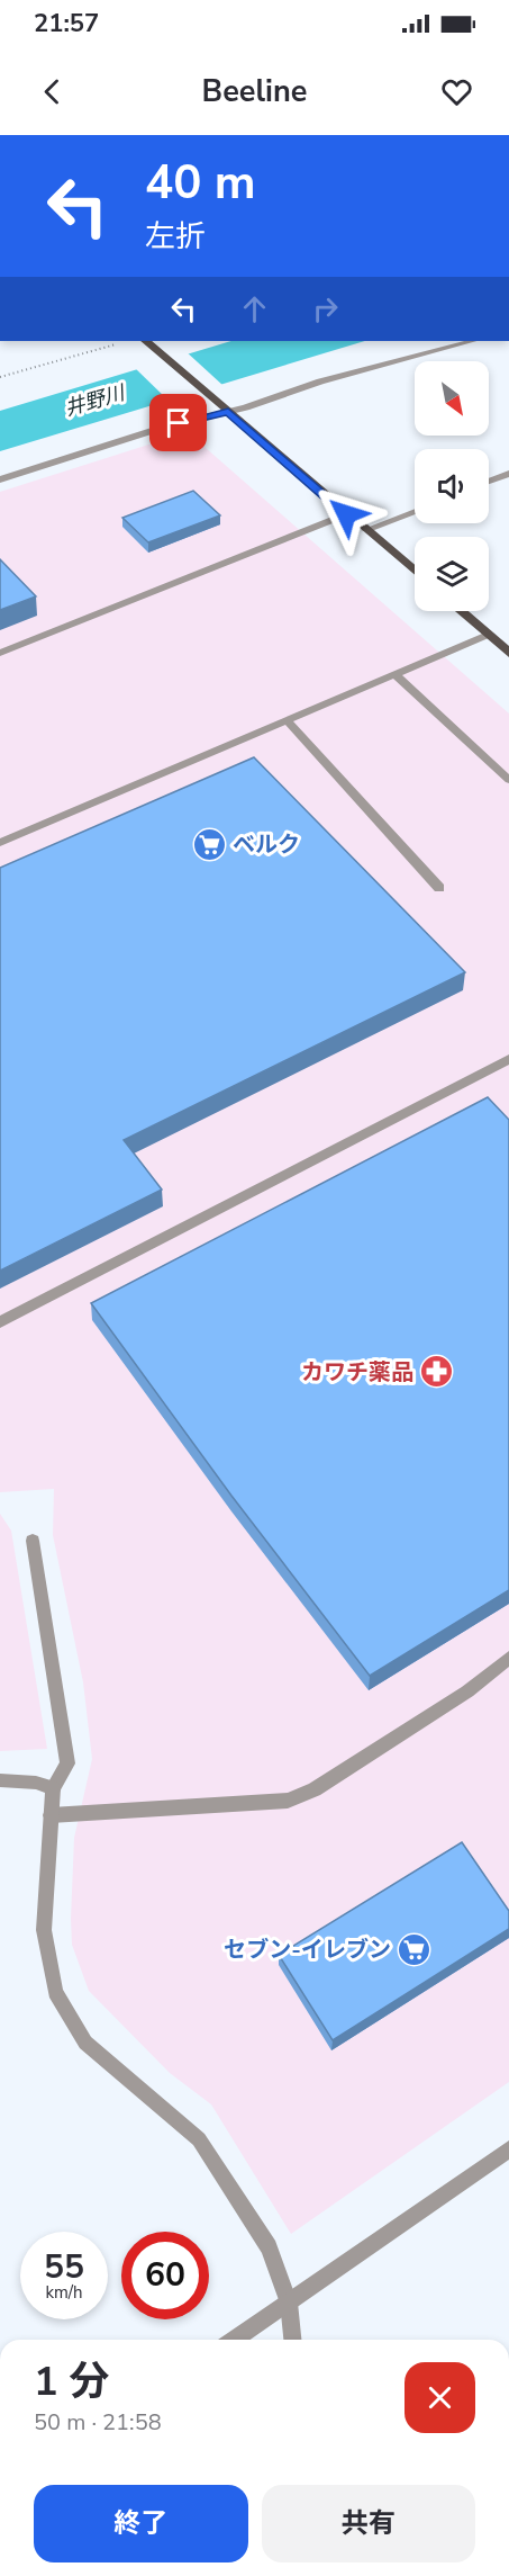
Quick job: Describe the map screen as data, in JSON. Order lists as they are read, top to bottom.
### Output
{
  "water": ["井野川"],
  "places": {
    "supermarket": ["ベルク", "セブン-イレブン"],
    "pharmacy": ["カワチ薬品"]
  },
  "north": "bottom right",
  "page": {
    "status": "21:57",
    "header": "Beeline",
    "turn": ["40 m", "左折"],
    "speed": "55 km/h",
    "limit": "60",
    "heading": ["1 分", "50 m · 21:58"],
    "buttons": ["終了", "共有"]
  }
}
